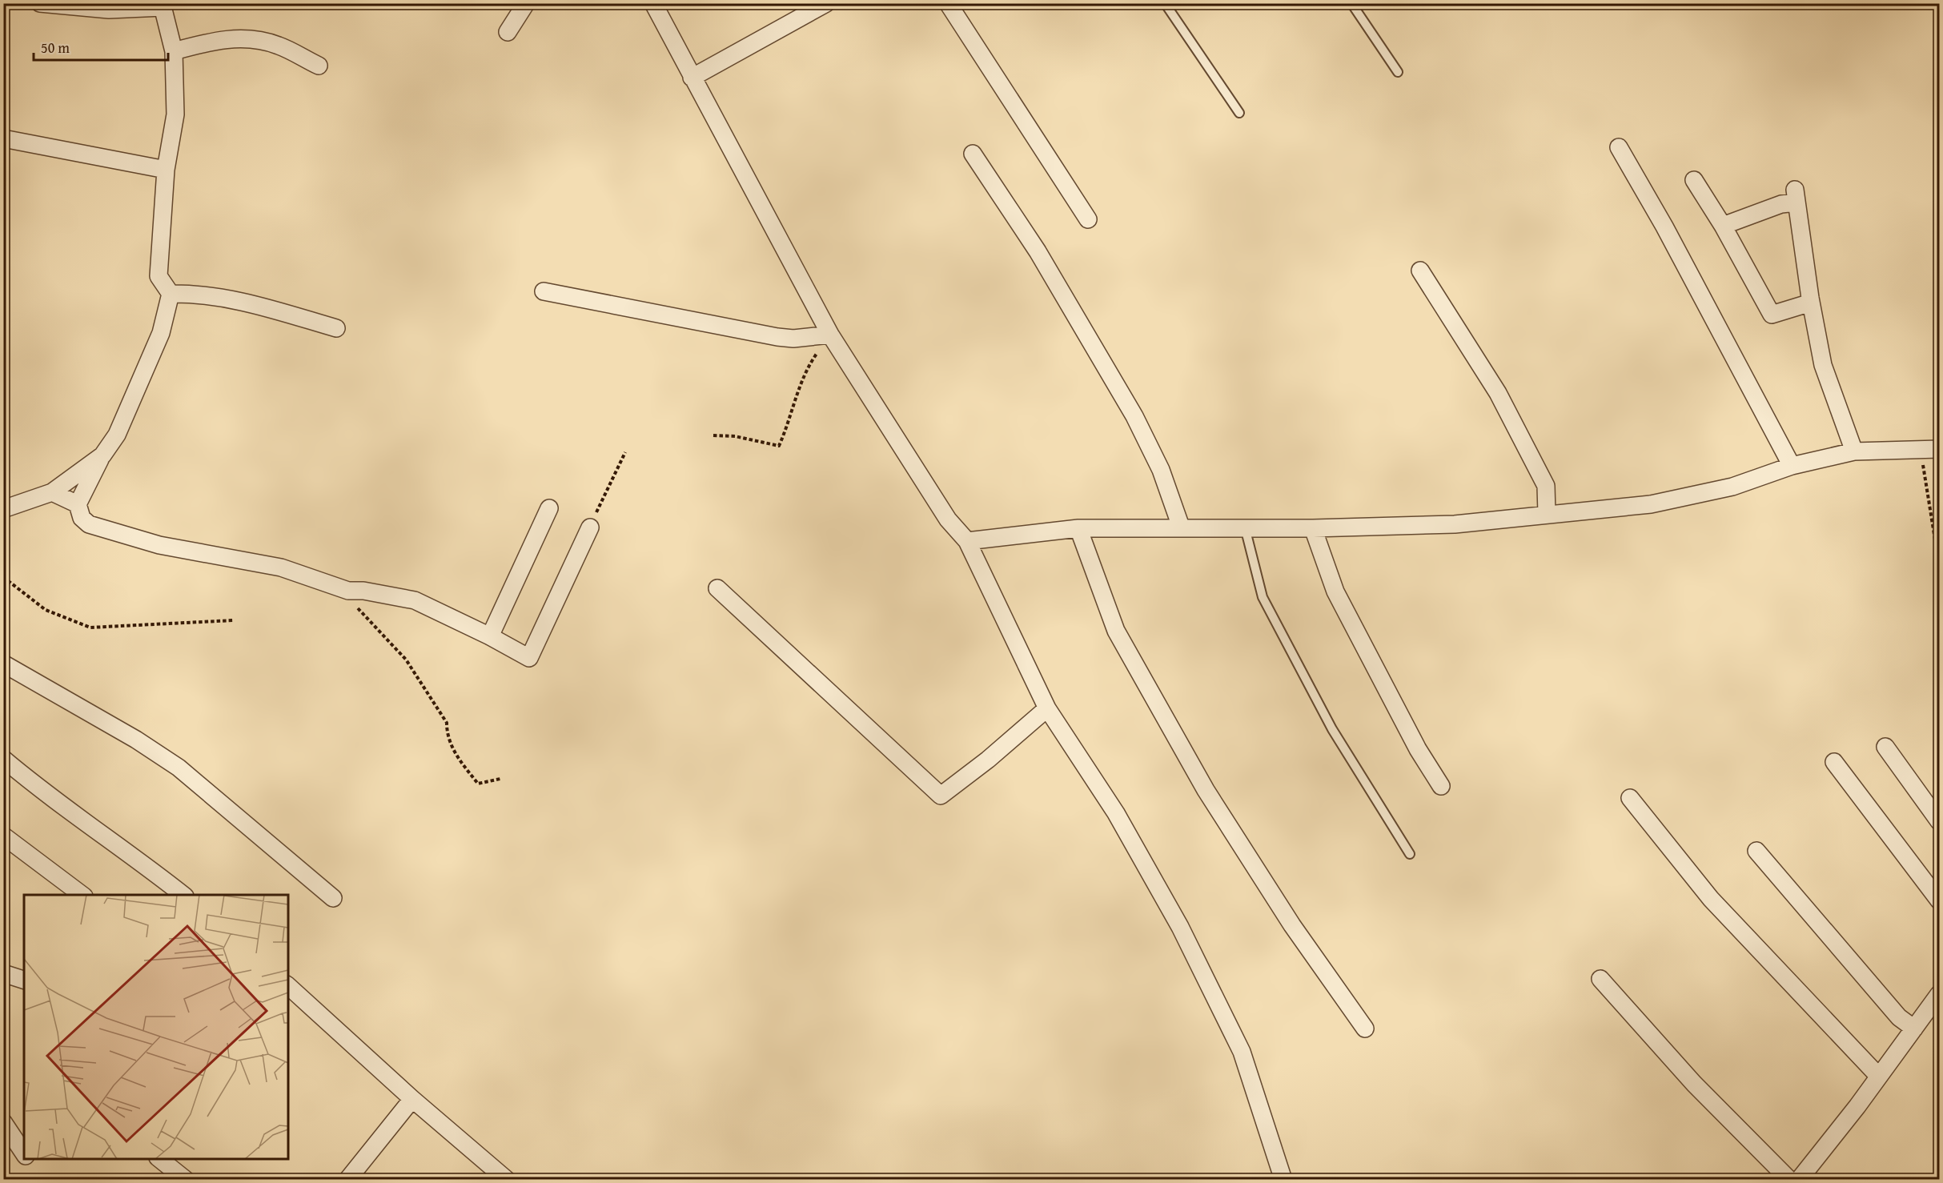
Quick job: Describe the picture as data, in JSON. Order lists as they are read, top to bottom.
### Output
{
  "scale_bar": "50 m"
}
